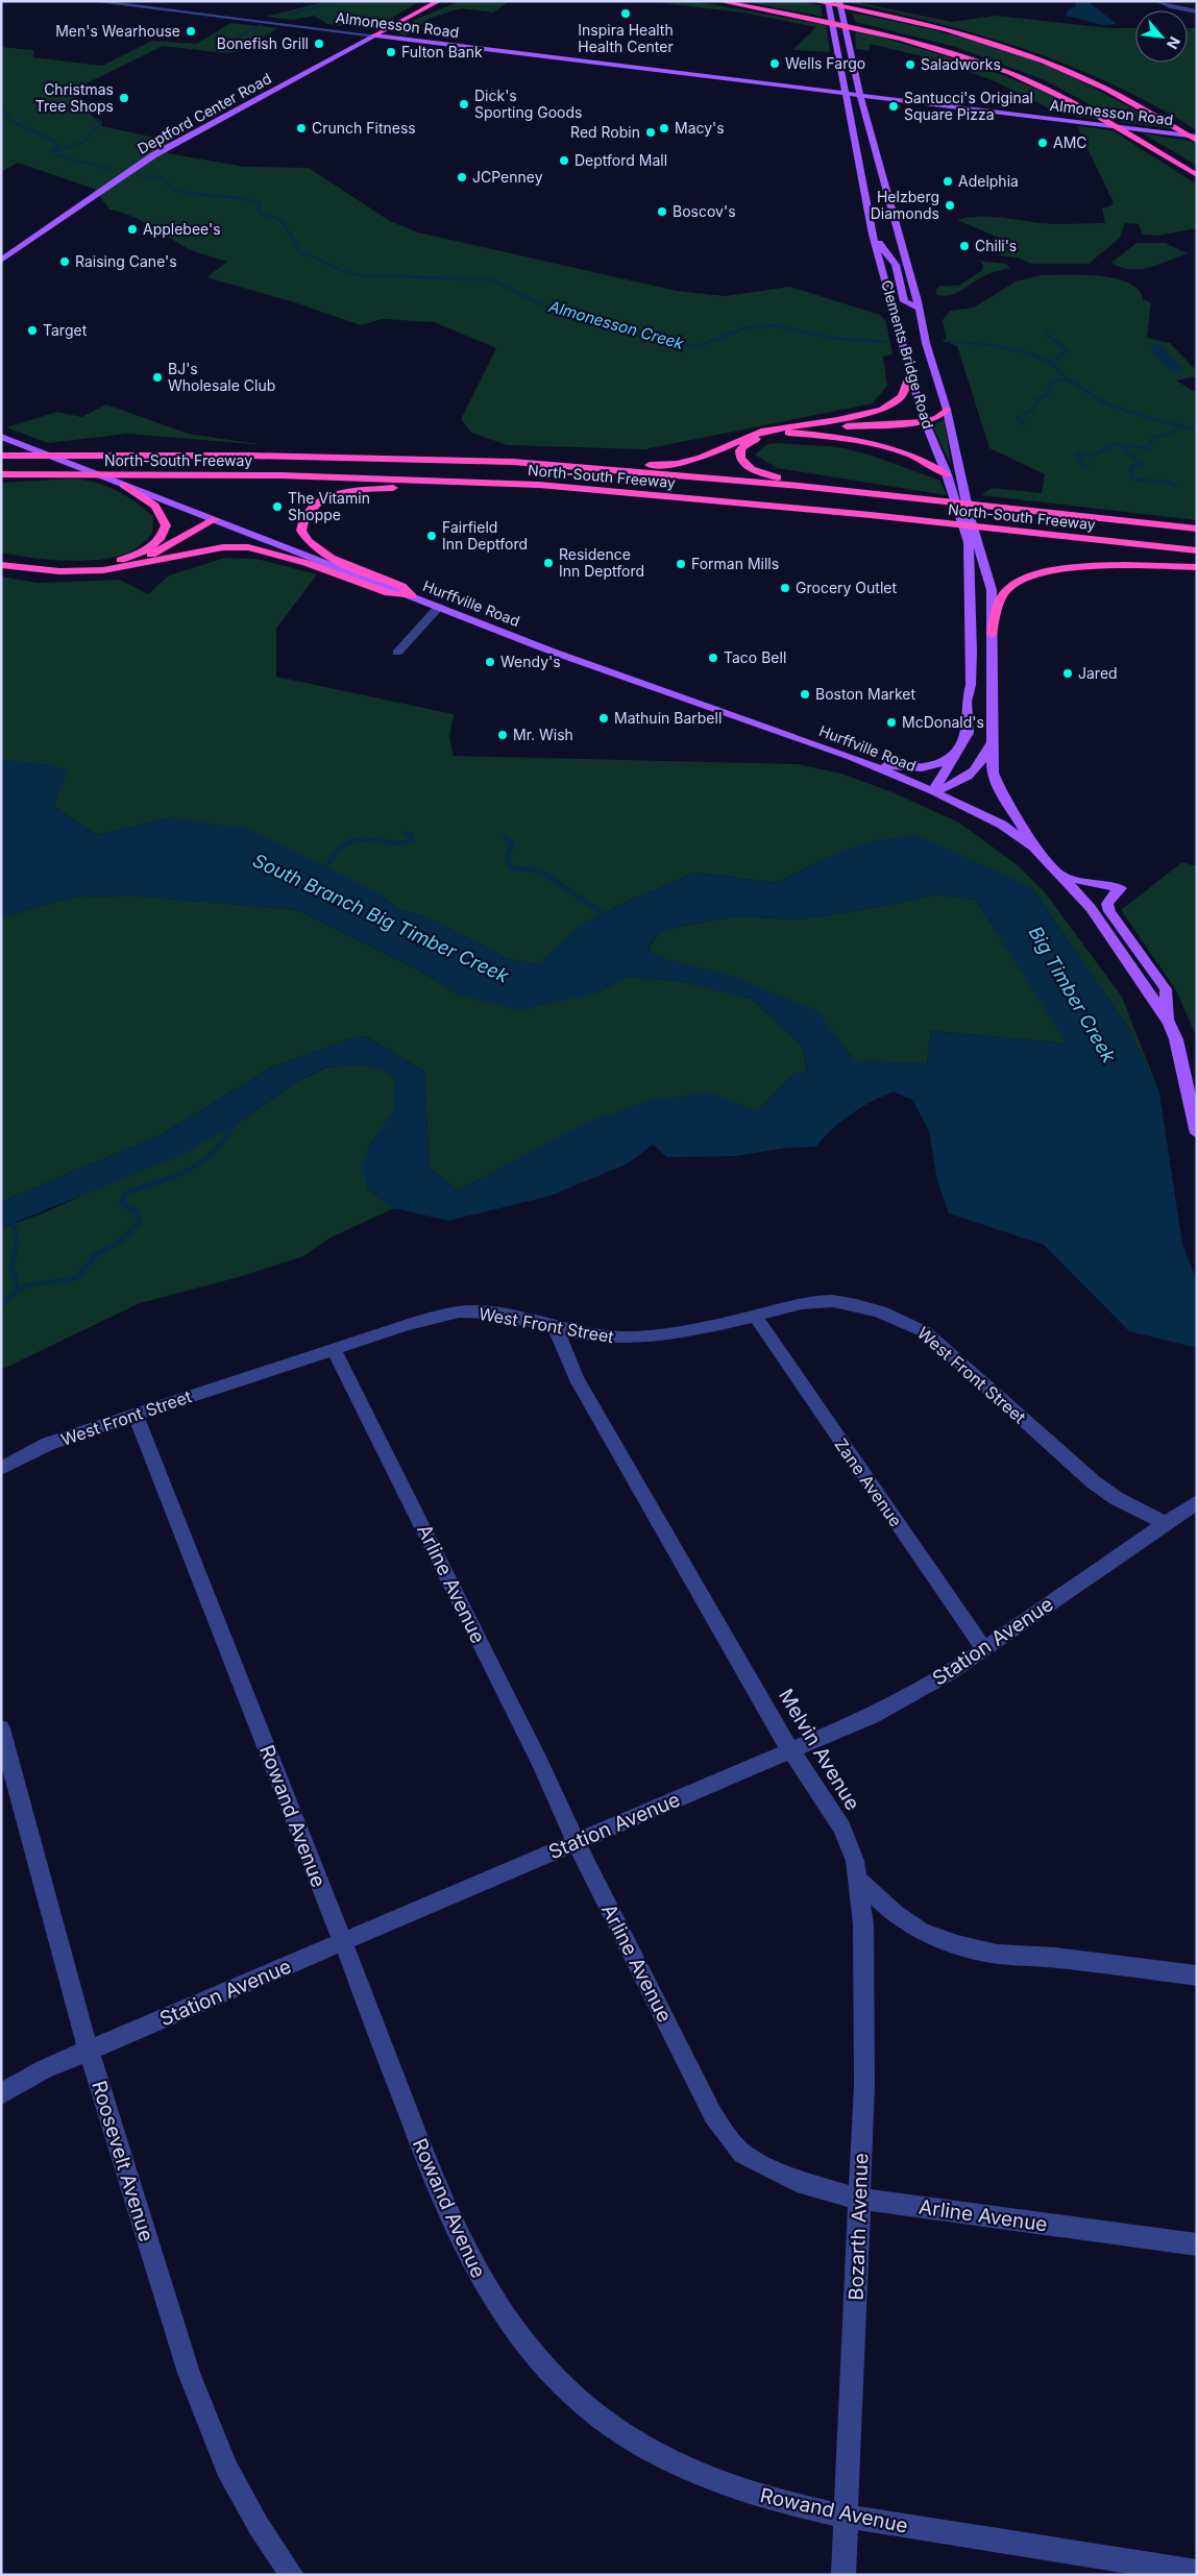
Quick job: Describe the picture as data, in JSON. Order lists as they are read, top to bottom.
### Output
{
  "streets": {
    "highway": ["North-South Freeway"],
    "main road": [
      "Almonesson Road",
      "Deptford Center Road",
      "Clements Bridge Road",
      "Hurffville Road"
    ],
    "street": [
      "West Front Street",
      "Zane Avenue",
      "Arline Avenue",
      "Station Avenue",
      "Melvin Avenue",
      "Rowand Avenue",
      "Roosevelt Avenue",
      "Bozarth Avenue"
    ]
  },
  "crossings": [
    ["Almonesson Road", "Deptford Center Road"],
    ["Almonesson Road", "Clements Bridge Road"],
    ["Clements Bridge Road", "Hurffville Road"],
    ["West Front Street", "Zane Avenue"],
    ["West Front Street", "Arline Avenue"],
    ["West Front Street", "Station Avenue"],
    ["West Front Street", "Melvin Avenue"],
    ["West Front Street", "Rowand Avenue"],
    ["Zane Avenue", "Station Avenue"],
    ["Arline Avenue", "Station Avenue"],
    ["Arline Avenue", "Bozarth Avenue"],
    ["Station Avenue", "Melvin Avenue"],
    ["Station Avenue", "Rowand Avenue"],
    ["Station Avenue", "Roosevelt Avenue"],
    ["Melvin Avenue", "Bozarth Avenue"],
    ["Rowand Avenue", "Bozarth Avenue"]
  ],
  "water": ["Almonesson Creek", "South Branch Big Timber Creek", "Big Timber Creek"],
  "places": [
    "Inspira Health Health Center",
    "Men's Wearhouse",
    "Bonefish Grill",
    "Fulton Bank",
    "Wells Fargo",
    "Saladworks",
    "Christmas Tree Shops",
    "Dick's Sporting Goods",
    "Santucci's Original Square Pizza",
    "Crunch Fitness",
    "Macy's",
    "Red Robin",
    "AMC",
    "Deptford Mall",
    "JCPenney",
    "Adelphia",
    "Helzberg Diamonds",
    "Boscov's",
    "Applebee's",
    "Chili's",
    "Raising Cane's",
    "Target",
    "BJ's Wholesale Club",
    "The Vitamin Shoppe",
    "Fairfield Inn Deptford",
    "Residence Inn Deptford",
    "Forman Mills",
    "Grocery Outlet",
    "Taco Bell",
    "Wendy's",
    "Jared",
    "Boston Market",
    "Mathuin Barbell",
    "McDonald's",
    "Mr. Wish"
  ],
  "north": "bottom right"
}
